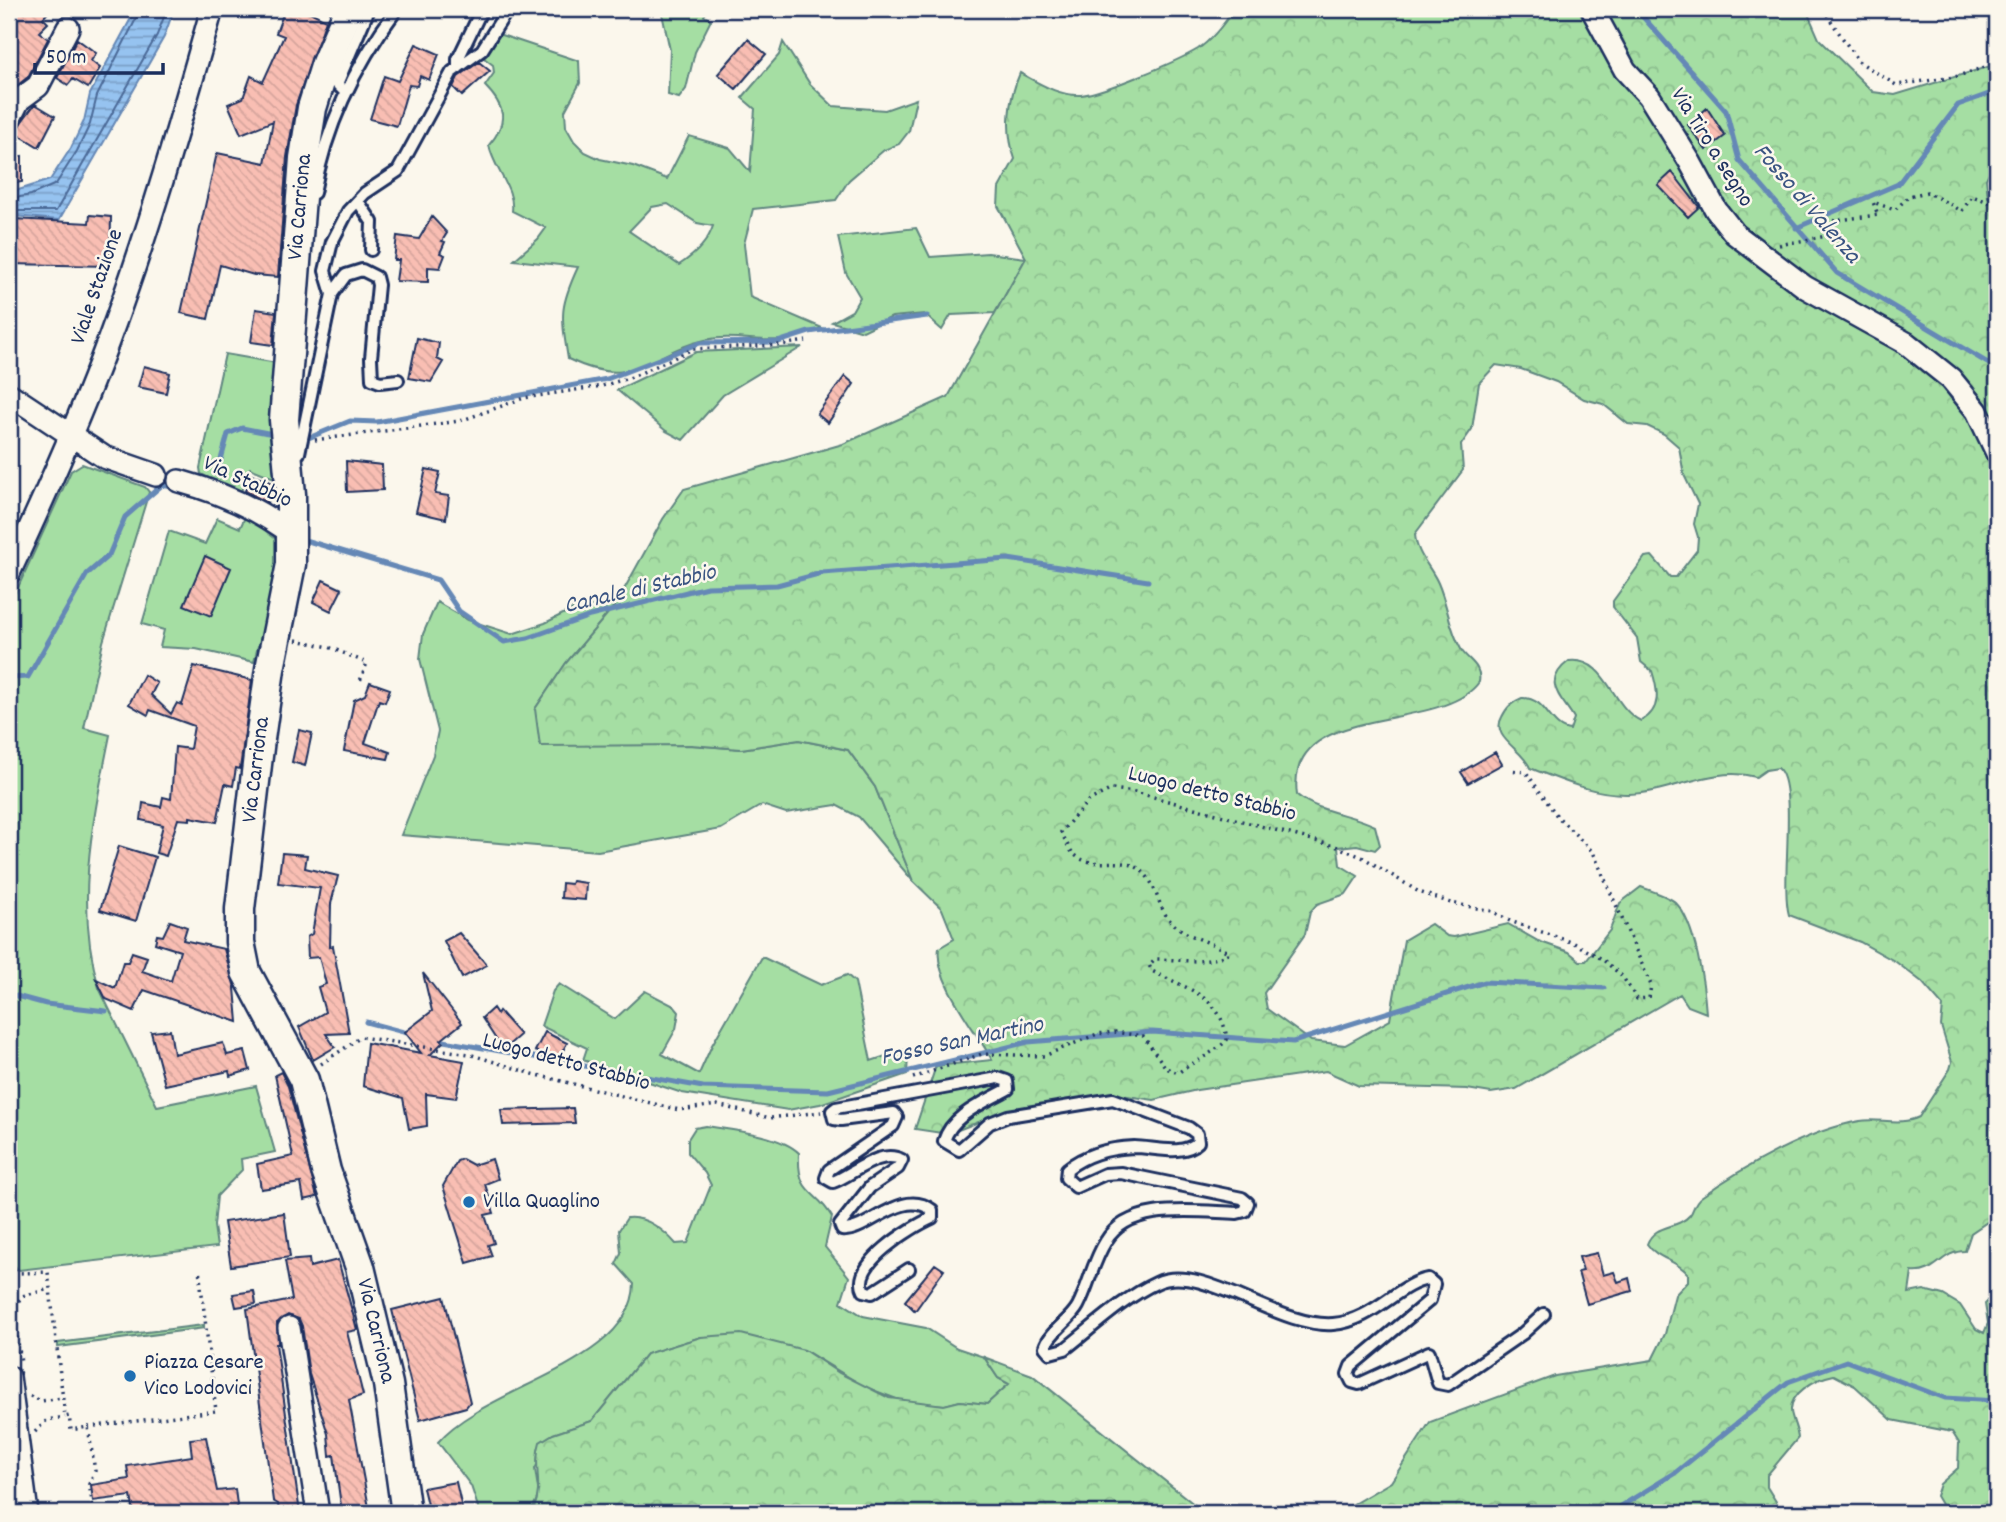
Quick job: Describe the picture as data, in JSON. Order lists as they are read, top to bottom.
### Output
{
  "streets": {
    "main road": ["Via Carriona"],
    "street": ["Via Tiro a segno", "Viale Stazione", "Via Stabbio"],
    "path": ["Luogo detto Stabbio"]
  },
  "crossings": [
    ["Via Carriona", "Via Stabbio"],
    ["Via Carriona", "Luogo detto Stabbio"]
  ],
  "water": ["Fosso di Valenza", "Canale di Stabbio", "Fosso San Martino"],
  "places": ["Villa Quaglino", "Piazza Cesare Vico Lodovici"],
  "scale_bar": "50 m"
}
